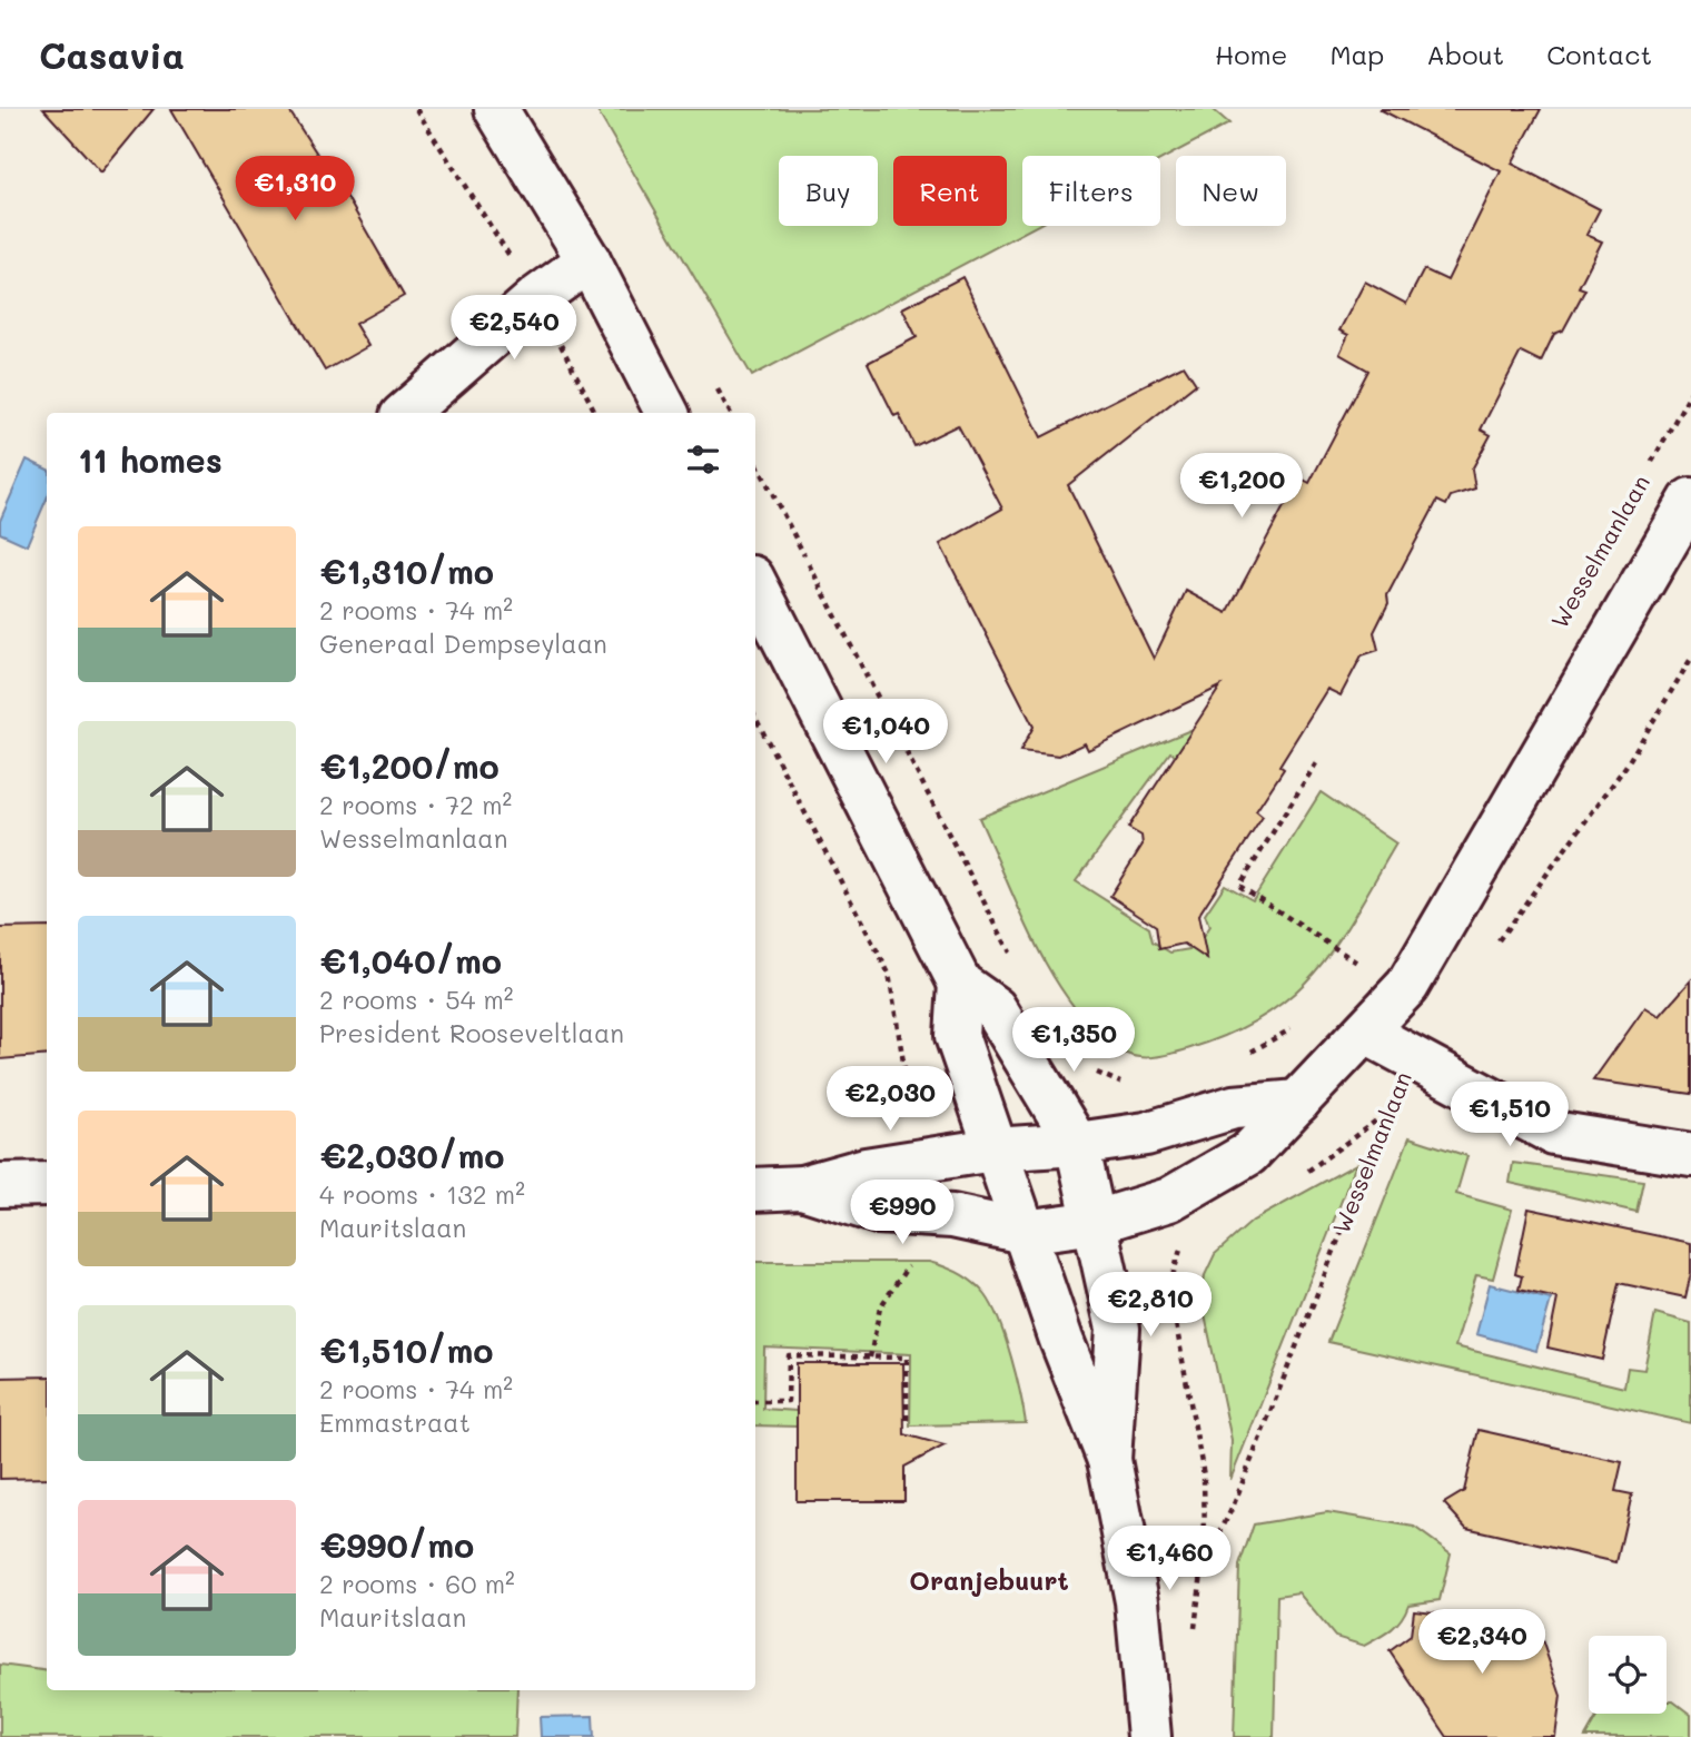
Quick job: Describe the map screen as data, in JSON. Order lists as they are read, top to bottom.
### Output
{
  "streets": {
    "path": ["Wesselmanlaan"]
  },
  "districts": ["Oranjebuurt"],
  "page": {
    "header": "Casavia",
    "nav": [
      "Home",
      "Map",
      "About",
      "Contact"
    ],
    "price": [
      "€1,310",
      "€2,540",
      "€1,200",
      "€1,040",
      "€1,350",
      "€2,030",
      "€1,510",
      "€990",
      "€2,810",
      "€1,460",
      "€2,340"
    ],
    "chip": [
      "Buy",
      "Rent",
      "Filters",
      "New"
    ],
    "heading": "11 homes",
    "list": [
      {
        "name": "€1,310/mo",
        "note": "2 rooms · 74 m² · Generaal Dempseylaan"
      },
      {
        "name": "€1,200/mo",
        "note": "2 rooms · 72 m² · Wesselmanlaan"
      },
      {
        "name": "€1,040/mo",
        "note": "2 rooms · 54 m² · President Rooseveltlaan"
      },
      {
        "name": "€2,030/mo",
        "note": "4 rooms · 132 m² · Mauritslaan"
      },
      {
        "name": "€1,510/mo",
        "note": "2 rooms · 74 m² · Emmastraat"
      },
      {
        "name": "€990/mo",
        "note": "2 rooms · 60 m² · Mauritslaan"
      }
    ]
  }
}
